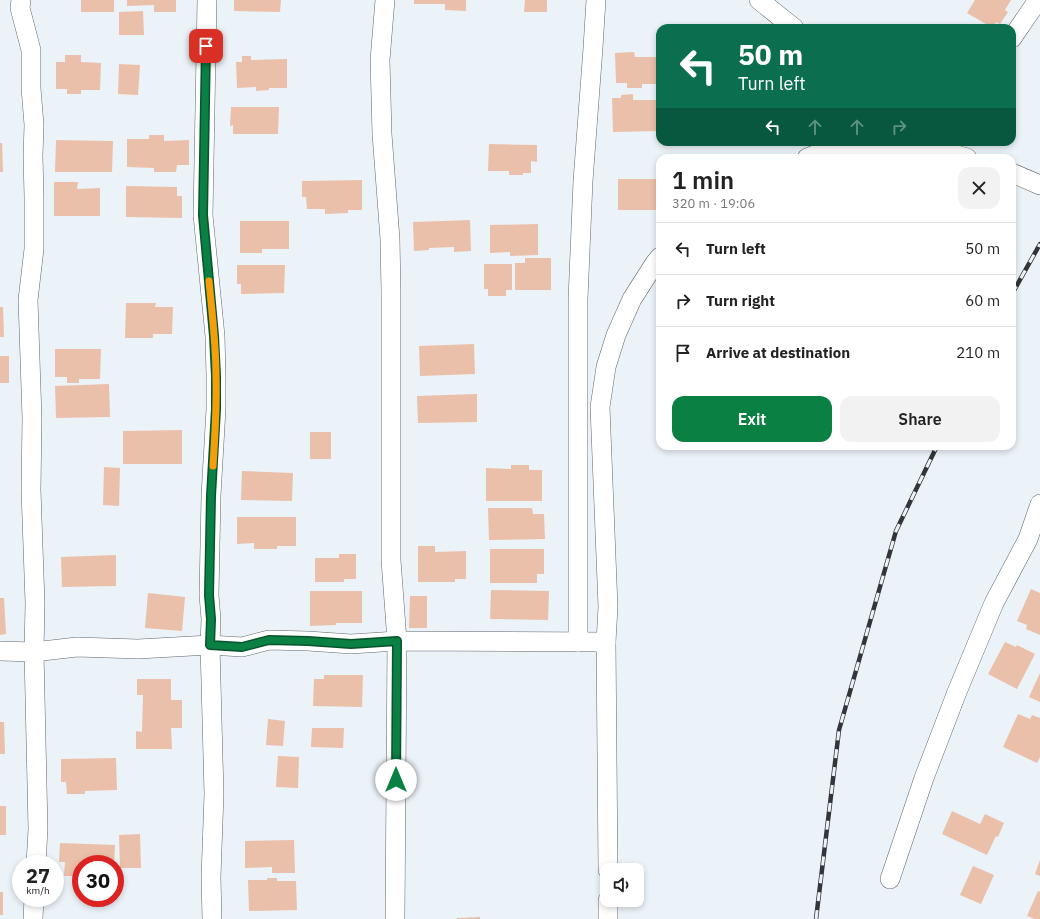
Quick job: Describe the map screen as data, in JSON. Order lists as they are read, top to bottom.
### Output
{
  "page": {
    "turn": ["50 m", "Turn left"],
    "heading": ["1 min", "320 m · 19:06"],
    "list": [
      {
        "name": "Turn left",
        "value": "50 m"
      },
      {
        "name": "Turn right",
        "value": "60 m"
      },
      {
        "name": "Arrive at destination",
        "value": "210 m"
      }
    ],
    "buttons": ["Exit", "Share"],
    "speed": "27 km/h",
    "limit": "30"
  }
}
